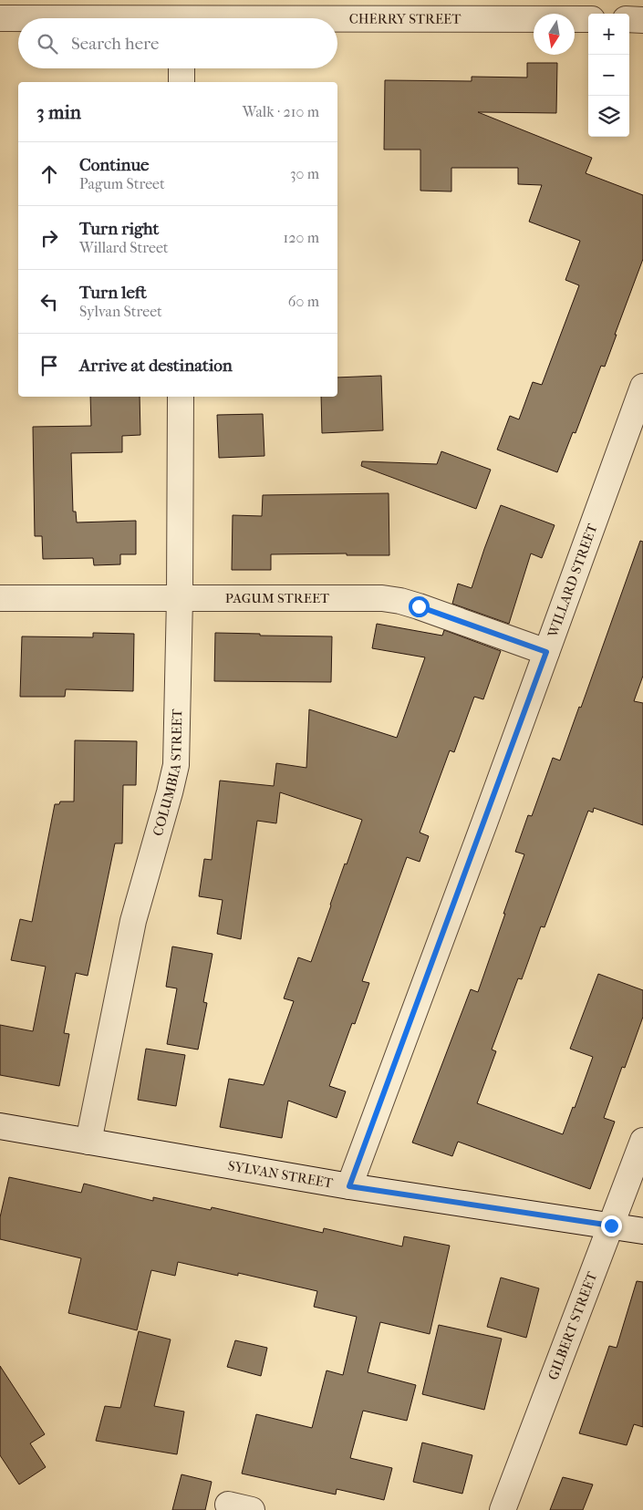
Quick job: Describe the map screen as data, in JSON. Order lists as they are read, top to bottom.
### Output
{
  "streets": {
    "street": [
      "CHERRY STREET",
      "WILLARD STREET",
      "PAGUM STREET",
      "COLUMBIA STREET",
      "SYLVAN STREET",
      "GILBERT STREET"
    ]
  },
  "crossings": [
    ["WILLARD STREET", "PAGUM STREET"],
    ["WILLARD STREET", "SYLVAN STREET"],
    ["PAGUM STREET", "COLUMBIA STREET"],
    ["COLUMBIA STREET", "SYLVAN STREET"],
    ["SYLVAN STREET", "GILBERT STREET"]
  ],
  "north": "bottom",
  "page": {
    "map_buttons": ["+", "−"],
    "search": "Search here",
    "heading": ["3 min", "Walk · 210 m"],
    "list": [
      ["Continue", "Pagum Street", "30 m"],
      ["Turn right", "Willard Street", "120 m"],
      ["Turn left", "Sylvan Street", "60 m"],
      "Arrive at destination"
    ]
  }
}
